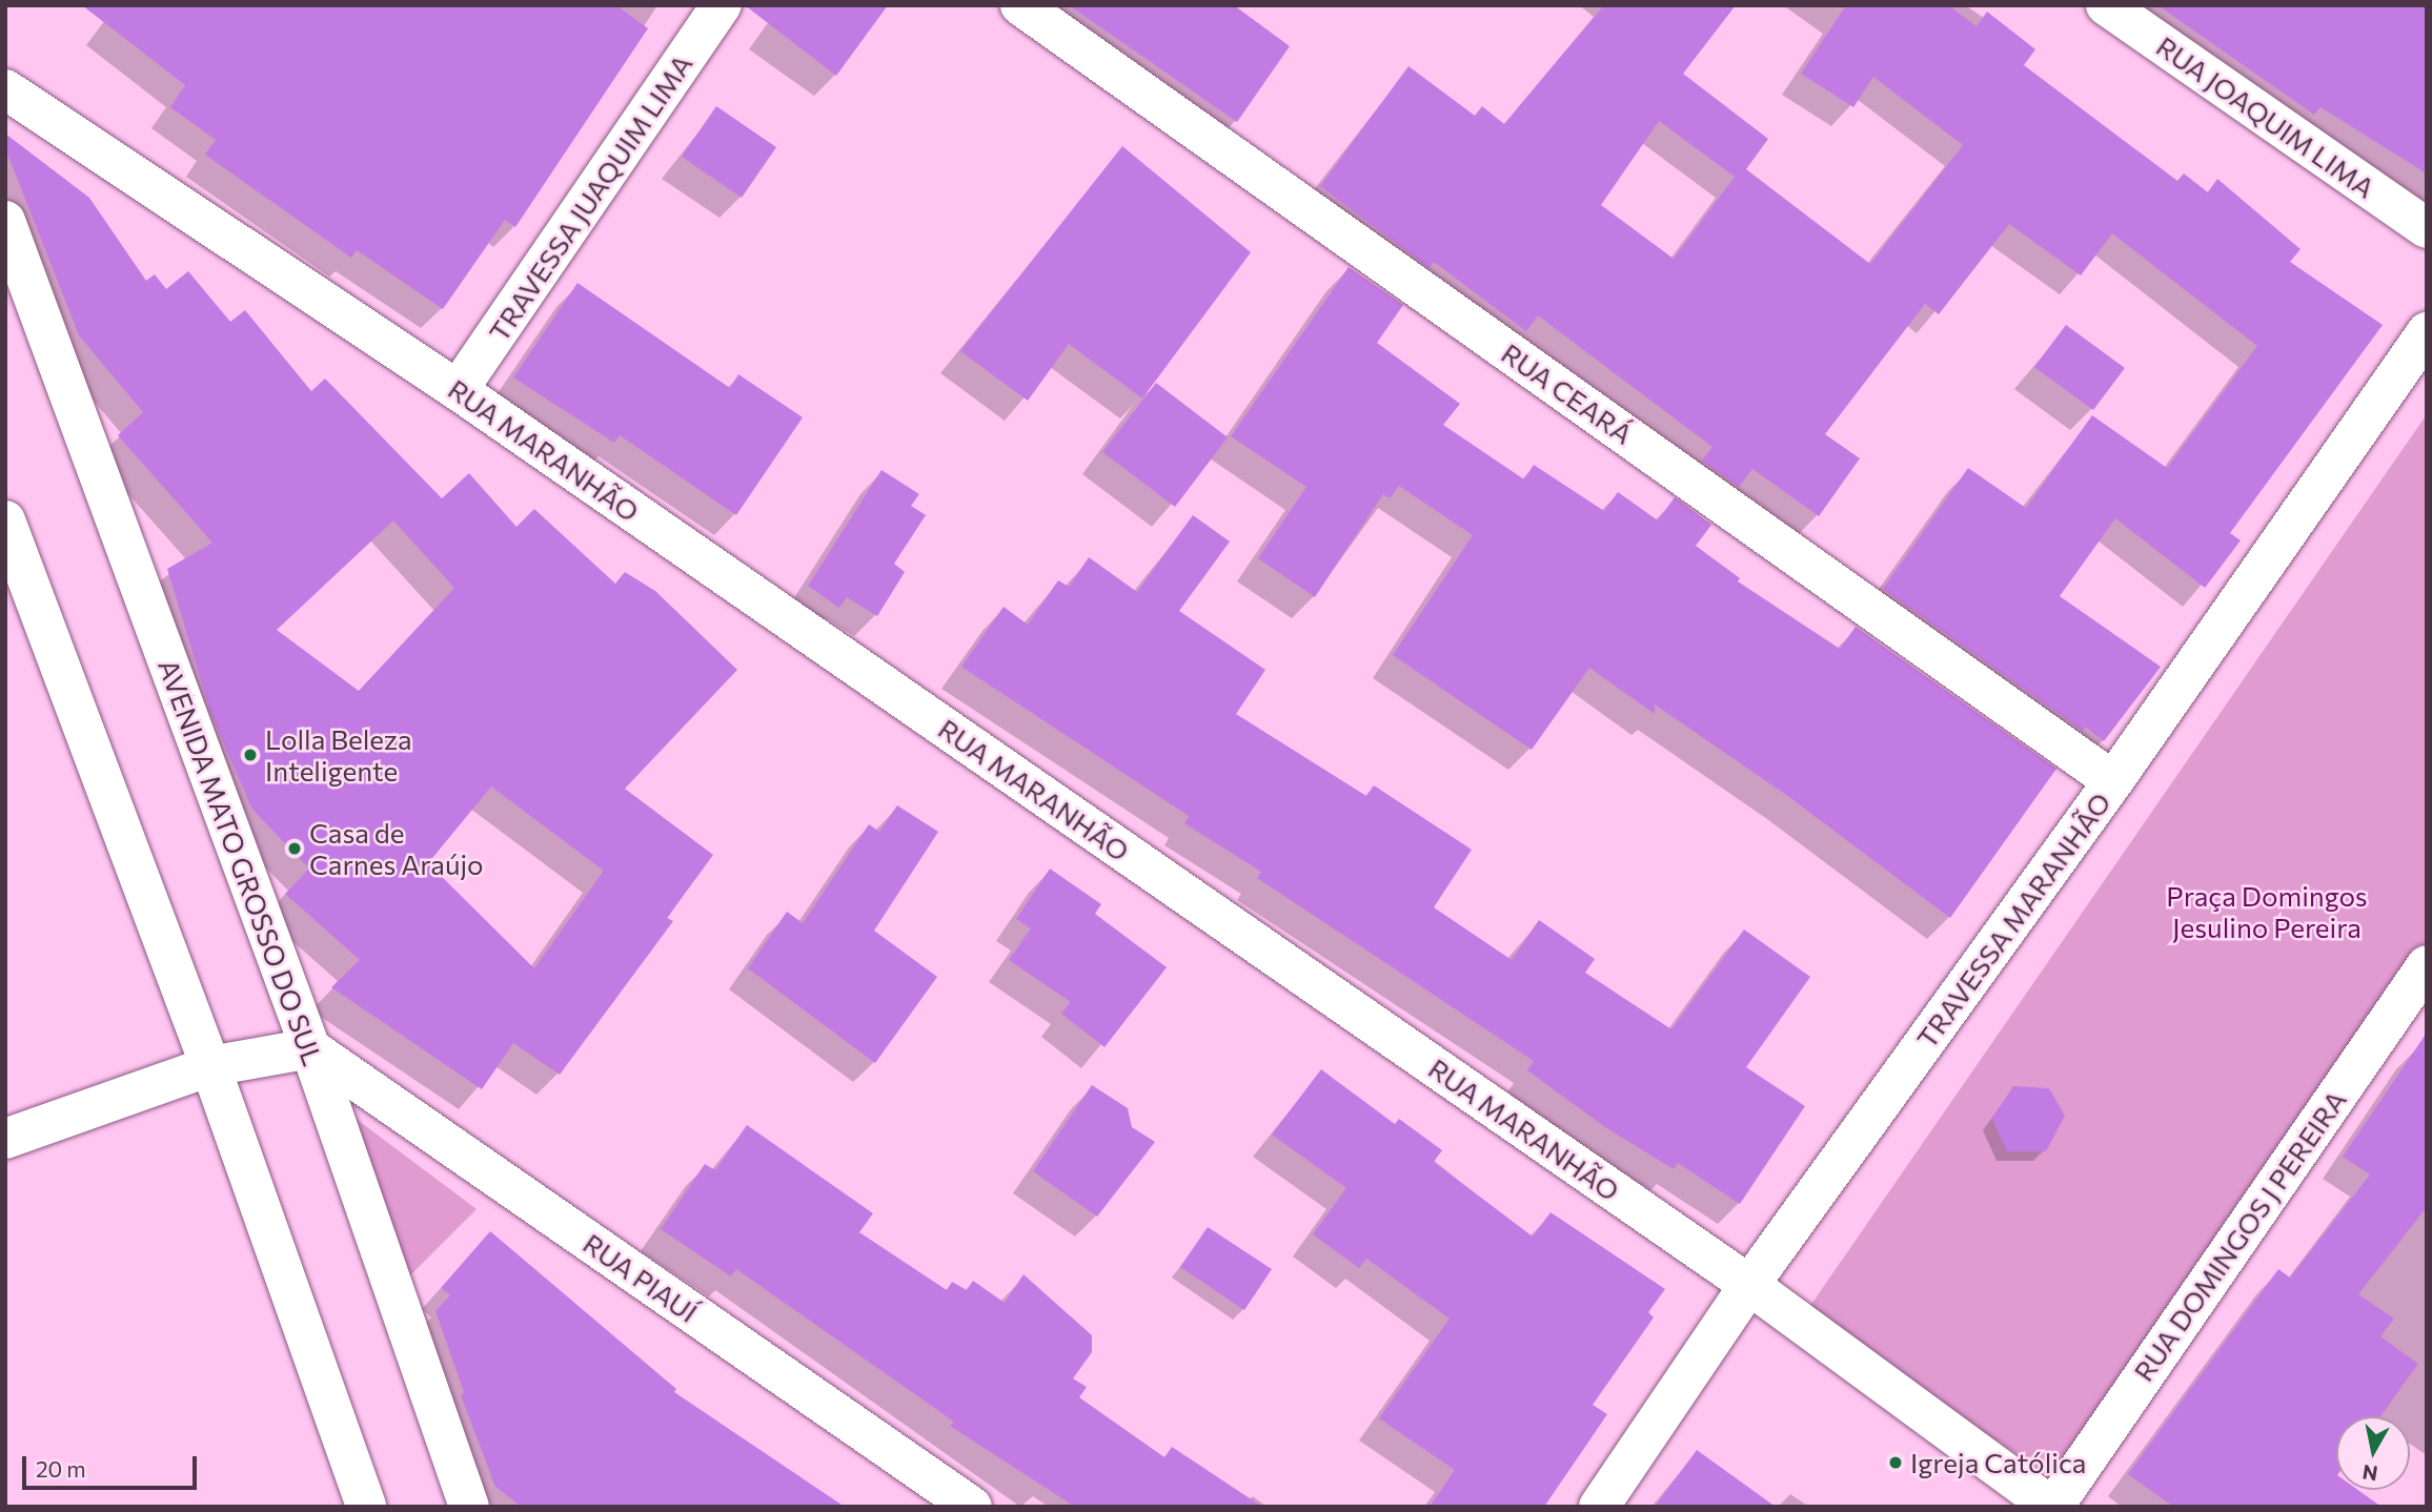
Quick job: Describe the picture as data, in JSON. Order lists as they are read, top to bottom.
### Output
{
  "streets": {
    "street": [
      "RUA JOAQUIM LIMA",
      "TRAVESSA JUAQUIM LIMA",
      "RUA CEARÁ",
      "RUA MARANHÃO",
      "AVENIDA MATO GROSSO DO SUL",
      "TRAVESSA MARANHÃO",
      "RUA DOMINGOS J PEREIRA",
      "RUA PIAUÍ"
    ]
  },
  "crossings": [
    ["TRAVESSA JUAQUIM LIMA", "RUA MARANHÃO"],
    ["RUA CEARÁ", "TRAVESSA MARANHÃO"],
    ["RUA MARANHÃO", "TRAVESSA MARANHÃO"],
    ["RUA MARANHÃO", "RUA DOMINGOS J PEREIRA"],
    ["AVENIDA MATO GROSSO DO SUL", "RUA PIAUÍ"]
  ],
  "parks": ["Praça Domingos Jesulino Pereira"],
  "places": ["Lolla Beleza Inteligente", "Casa de Carnes Araújo", "Igreja Católica"],
  "scale_bar": "20 m",
  "north": "bottom"
}
